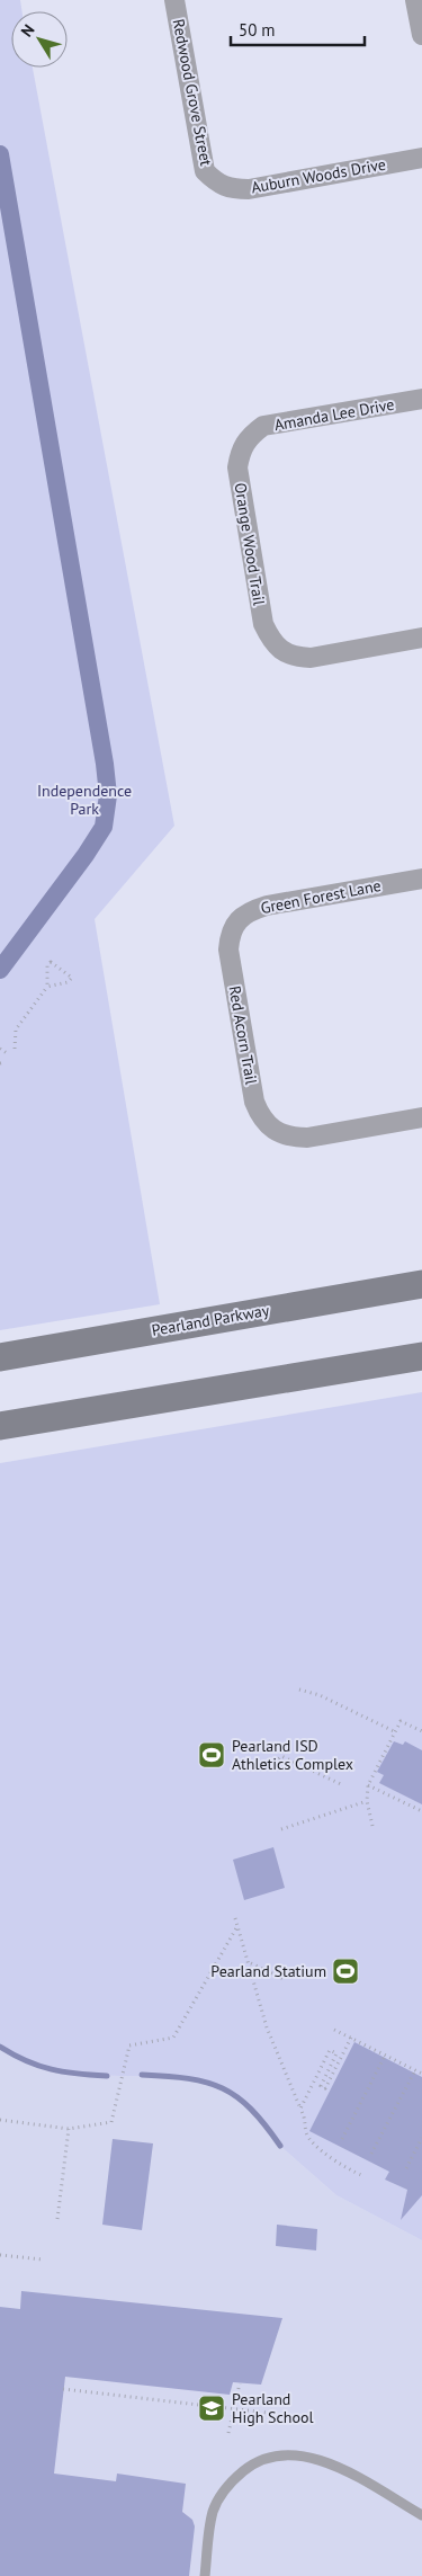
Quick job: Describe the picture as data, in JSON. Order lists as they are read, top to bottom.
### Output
{
  "streets": {
    "main road": ["Pearland Parkway"],
    "street": [
      "Redwood Grove Street",
      "Auburn Woods Drive",
      "Amanda Lee Drive",
      "Orange Wood Trail",
      "Green Forest Lane",
      "Red Acorn Trail"
    ]
  },
  "crossings": [
    ["Redwood Grove Street", "Auburn Woods Drive"],
    ["Amanda Lee Drive", "Orange Wood Trail"],
    ["Green Forest Lane", "Red Acorn Trail"]
  ],
  "parks": ["Independence Park"],
  "places": {
    "sports": ["Pearland ISD Athletics Complex", "Pearland Statium"],
    "school or university": ["Pearland High School"]
  },
  "scale_bar": "50 m",
  "north": "top left"
}
